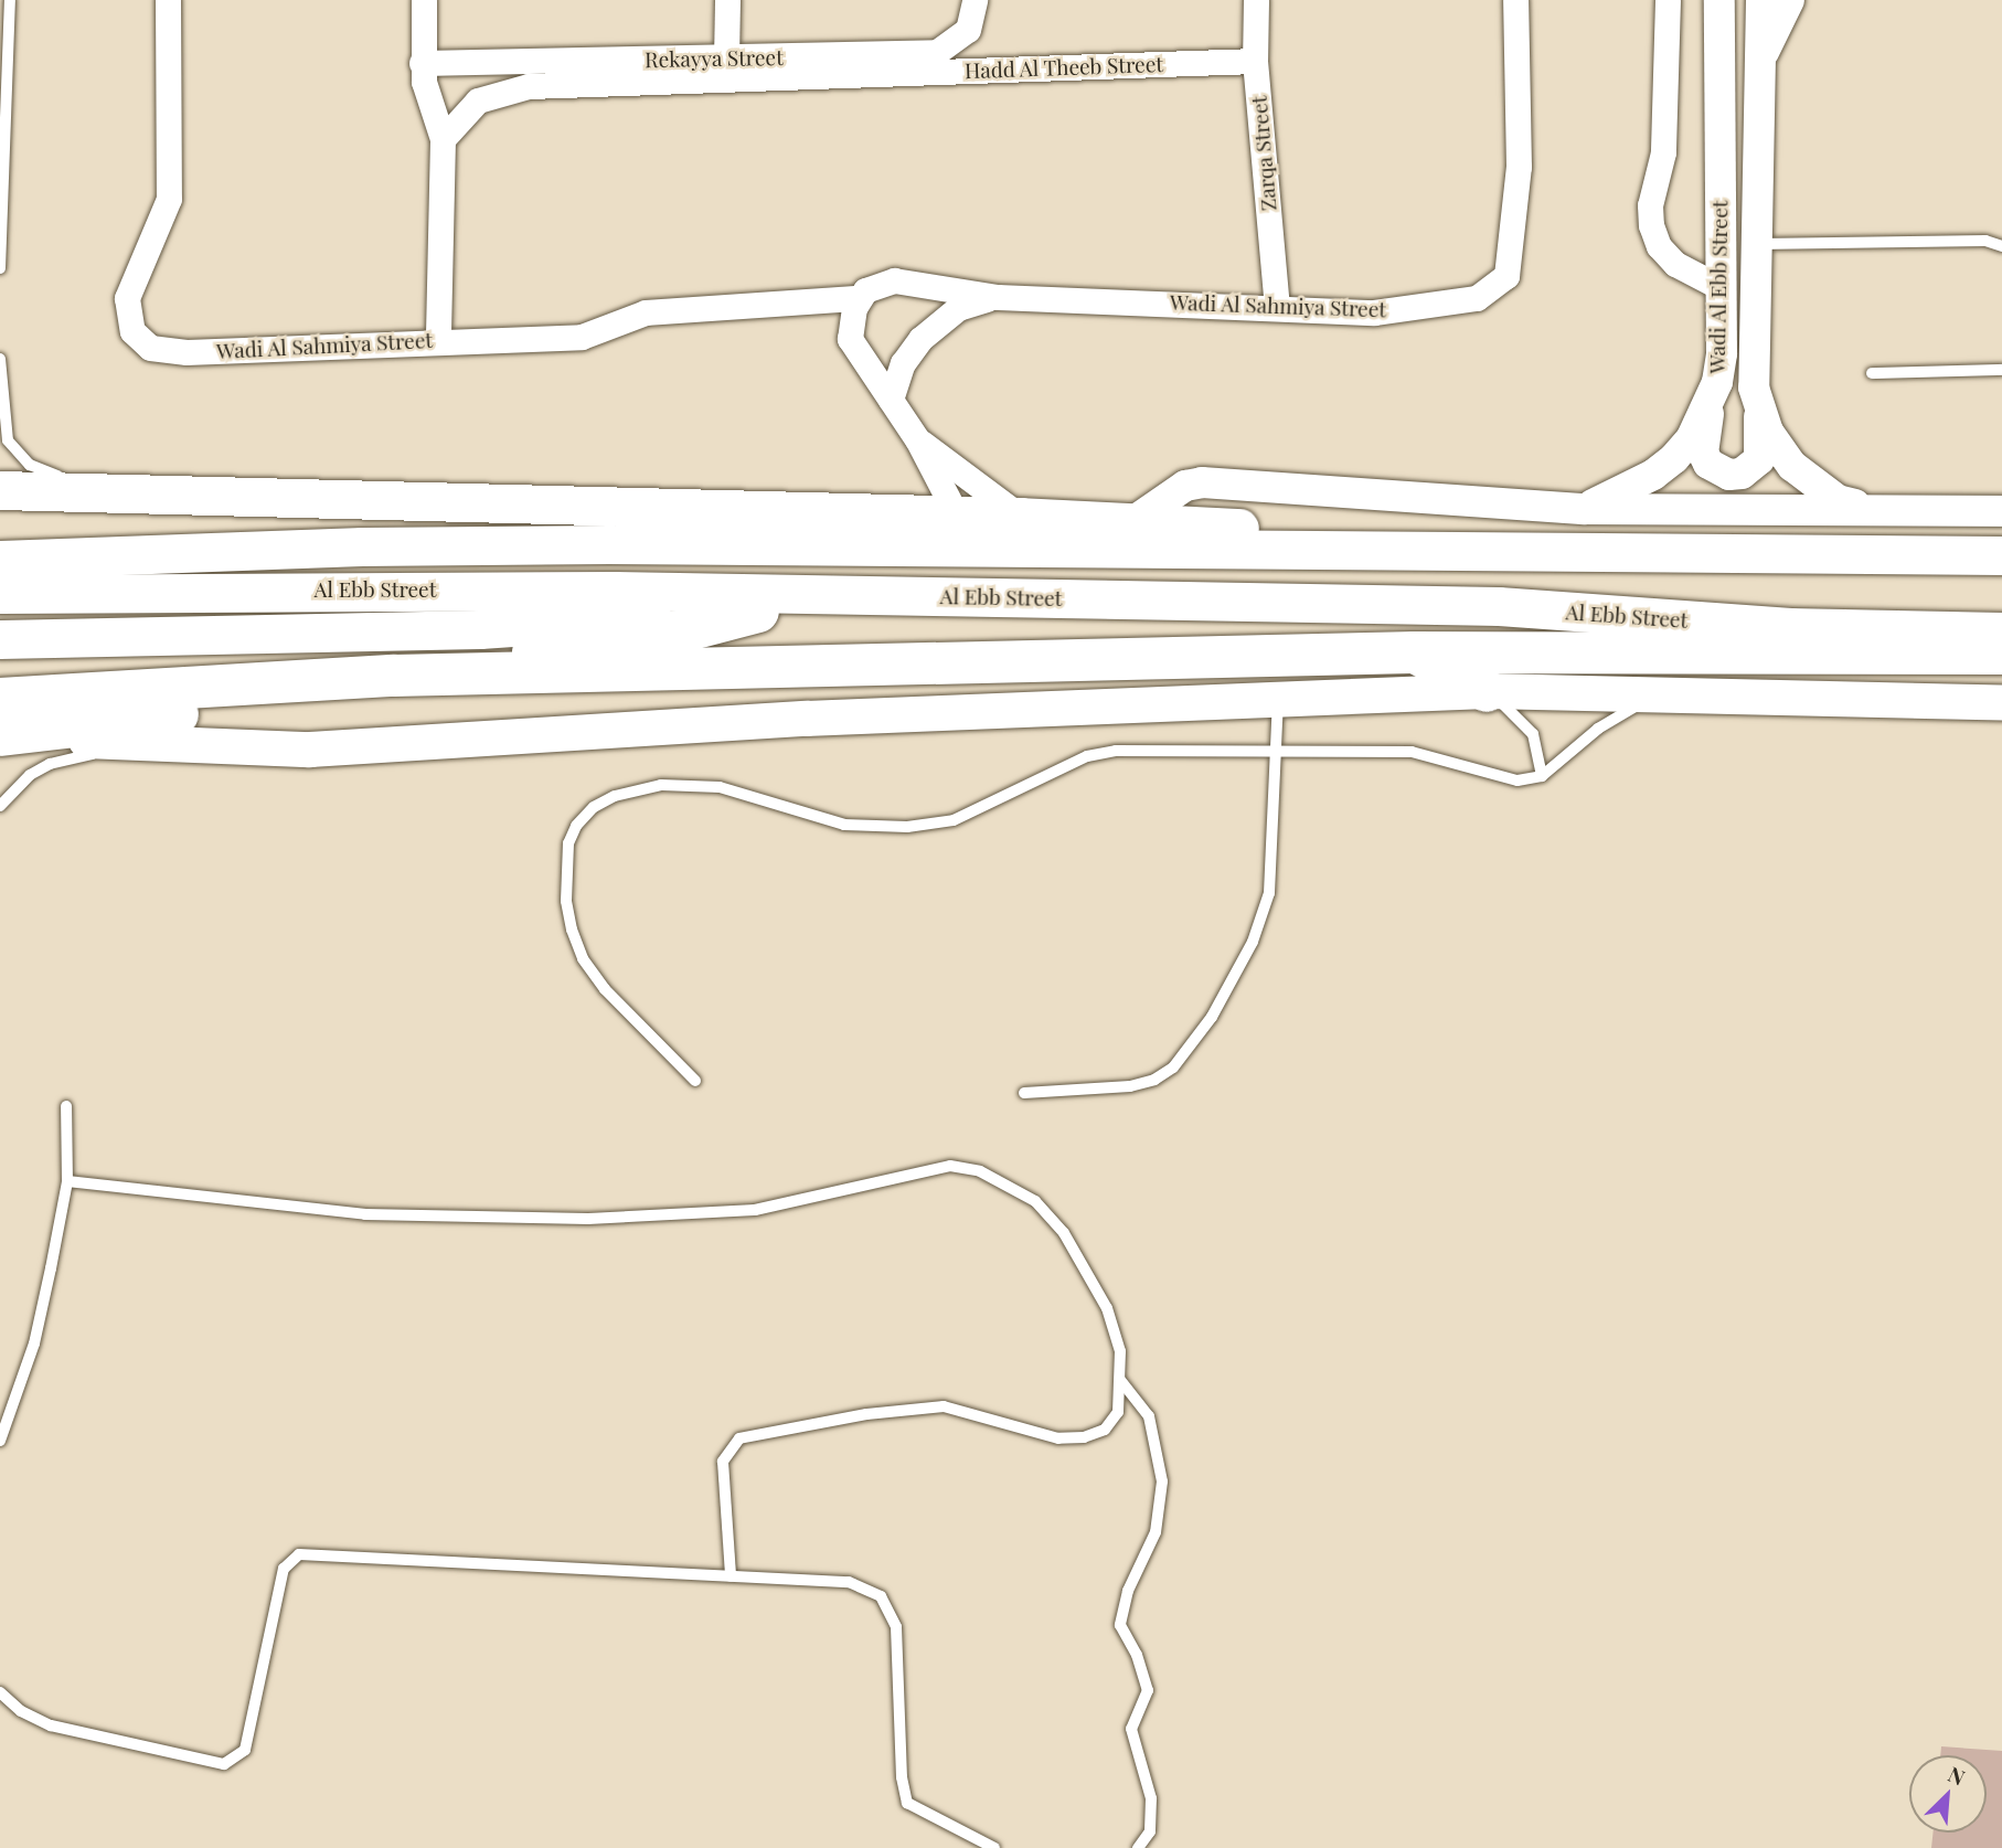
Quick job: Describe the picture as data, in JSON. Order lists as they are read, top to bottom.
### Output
{
  "streets": {
    "main road": ["Al Ebb Street"],
    "street": [
      "Rekayya Street",
      "Hadd Al Theeb Street",
      "Zarqa Street",
      "Wadi Al Ebb Street",
      "Wadi Al Sahmiya Street"
    ]
  },
  "crossings": [
    ["Rekayya Street", "Hadd Al Theeb Street"],
    ["Hadd Al Theeb Street", "Zarqa Street"],
    ["Zarqa Street", "Wadi Al Sahmiya Street"]
  ],
  "north": "top right"
}
